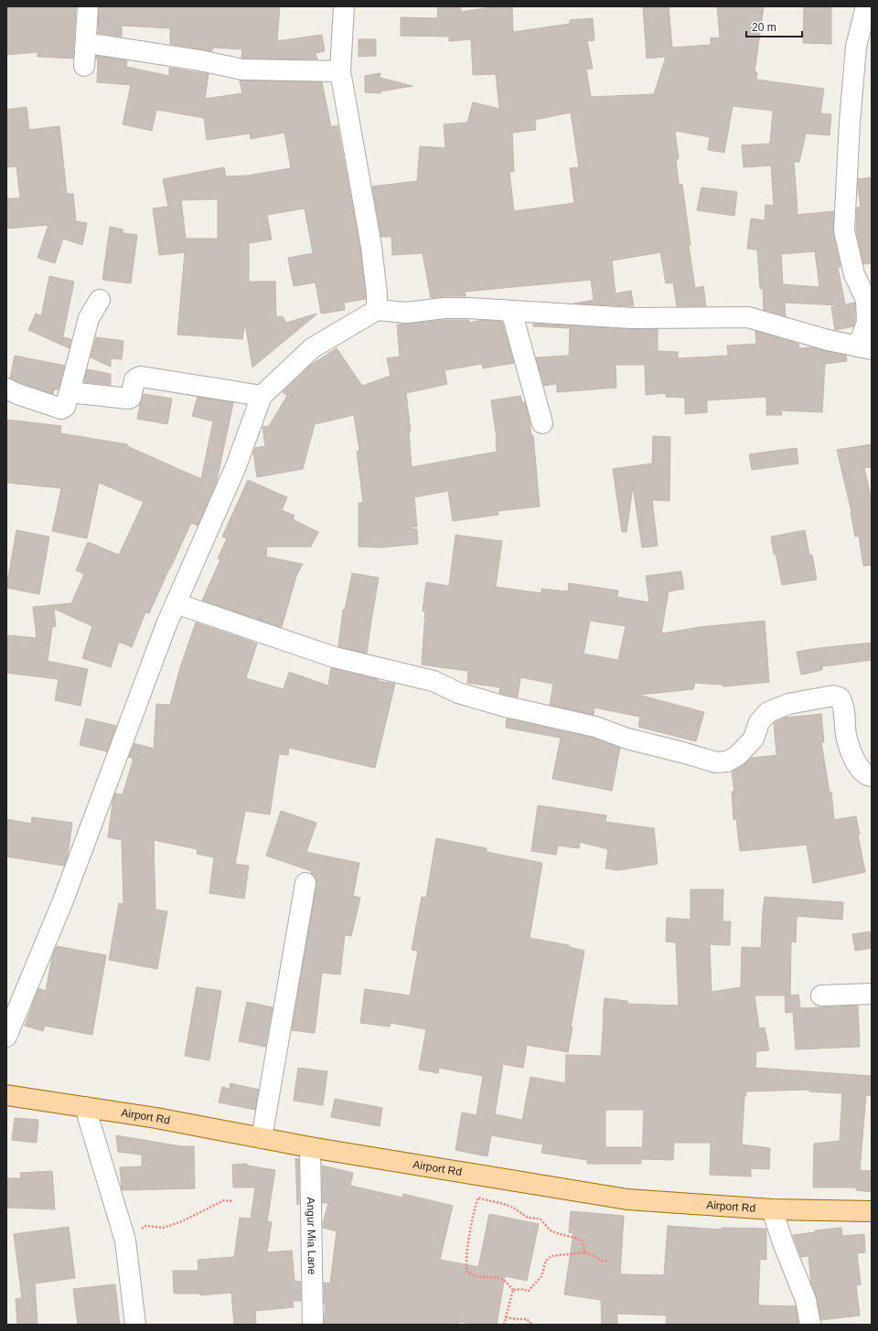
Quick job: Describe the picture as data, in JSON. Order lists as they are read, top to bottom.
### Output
{
  "streets": {
    "main road": ["Airport Rd"],
    "street": ["Angur Mia Lane"]
  },
  "crossings": [
    ["Airport Rd", "Angur Mia Lane"]
  ],
  "scale_bar": "20 m"
}
